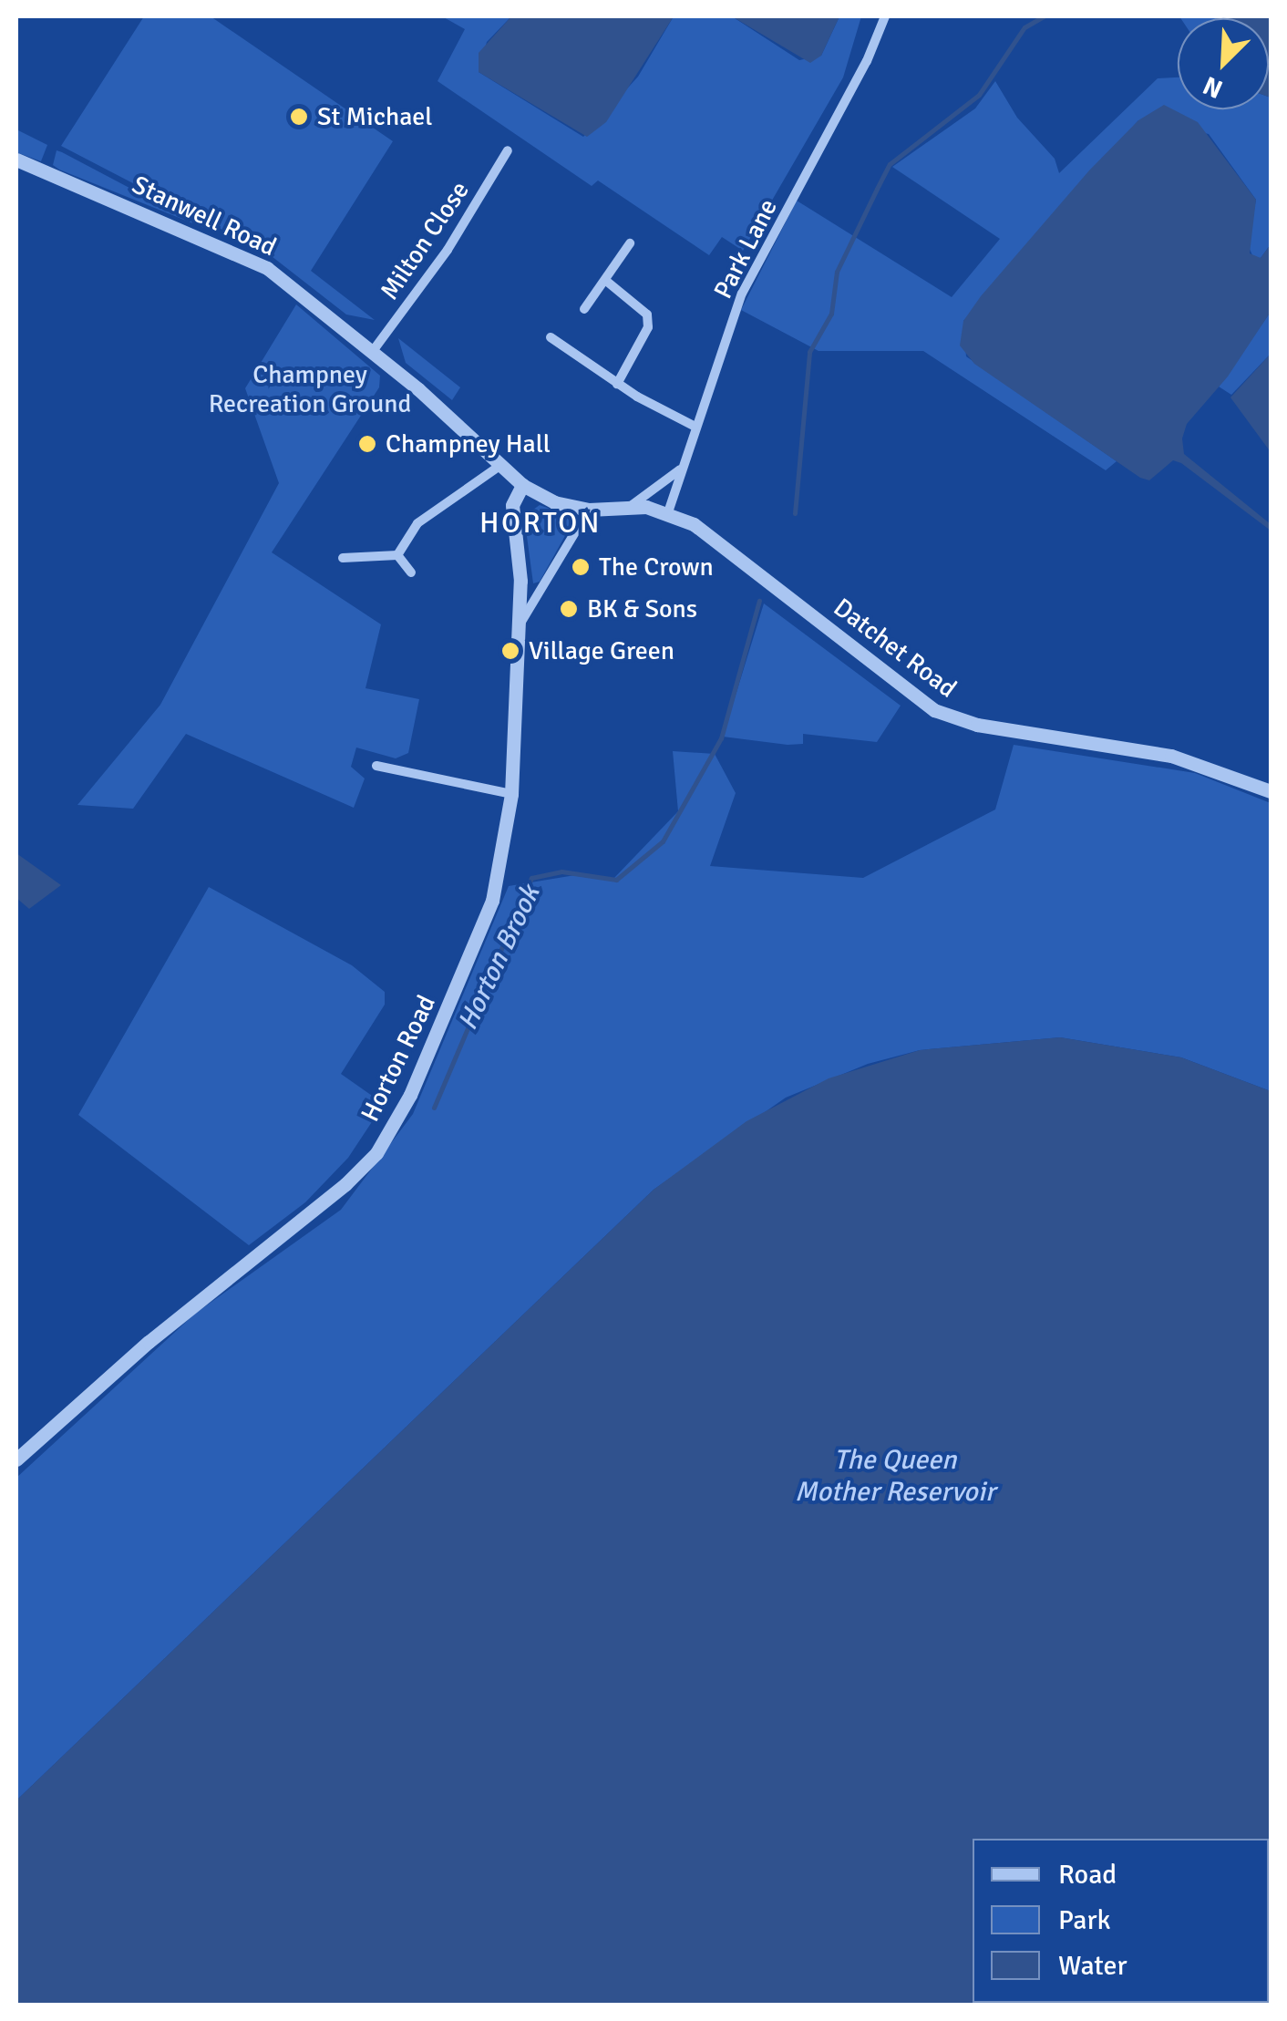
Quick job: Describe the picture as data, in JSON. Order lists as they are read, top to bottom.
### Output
{
  "streets": {
    "street": [
      "Stanwell Road",
      "Milton Close",
      "Park Lane",
      "Datchet Road",
      "Horton Road"
    ]
  },
  "crossings": [
    ["Stanwell Road", "Milton Close"],
    ["Stanwell Road", "Datchet Road"],
    ["Stanwell Road", "Horton Road"],
    ["Park Lane", "Datchet Road"],
    ["Datchet Road", "Horton Road"]
  ],
  "districts": ["HORTON"],
  "water": ["Horton Brook", "The Queen Mother Reservoir"],
  "parks": ["Champney Recreation Ground"],
  "places": [
    "St Michael",
    "Champney Hall",
    "The Crown",
    "BK & Sons",
    "Village Green"
  ],
  "legend": ["Road", "Park", "Water"],
  "north": "bottom left"
}
